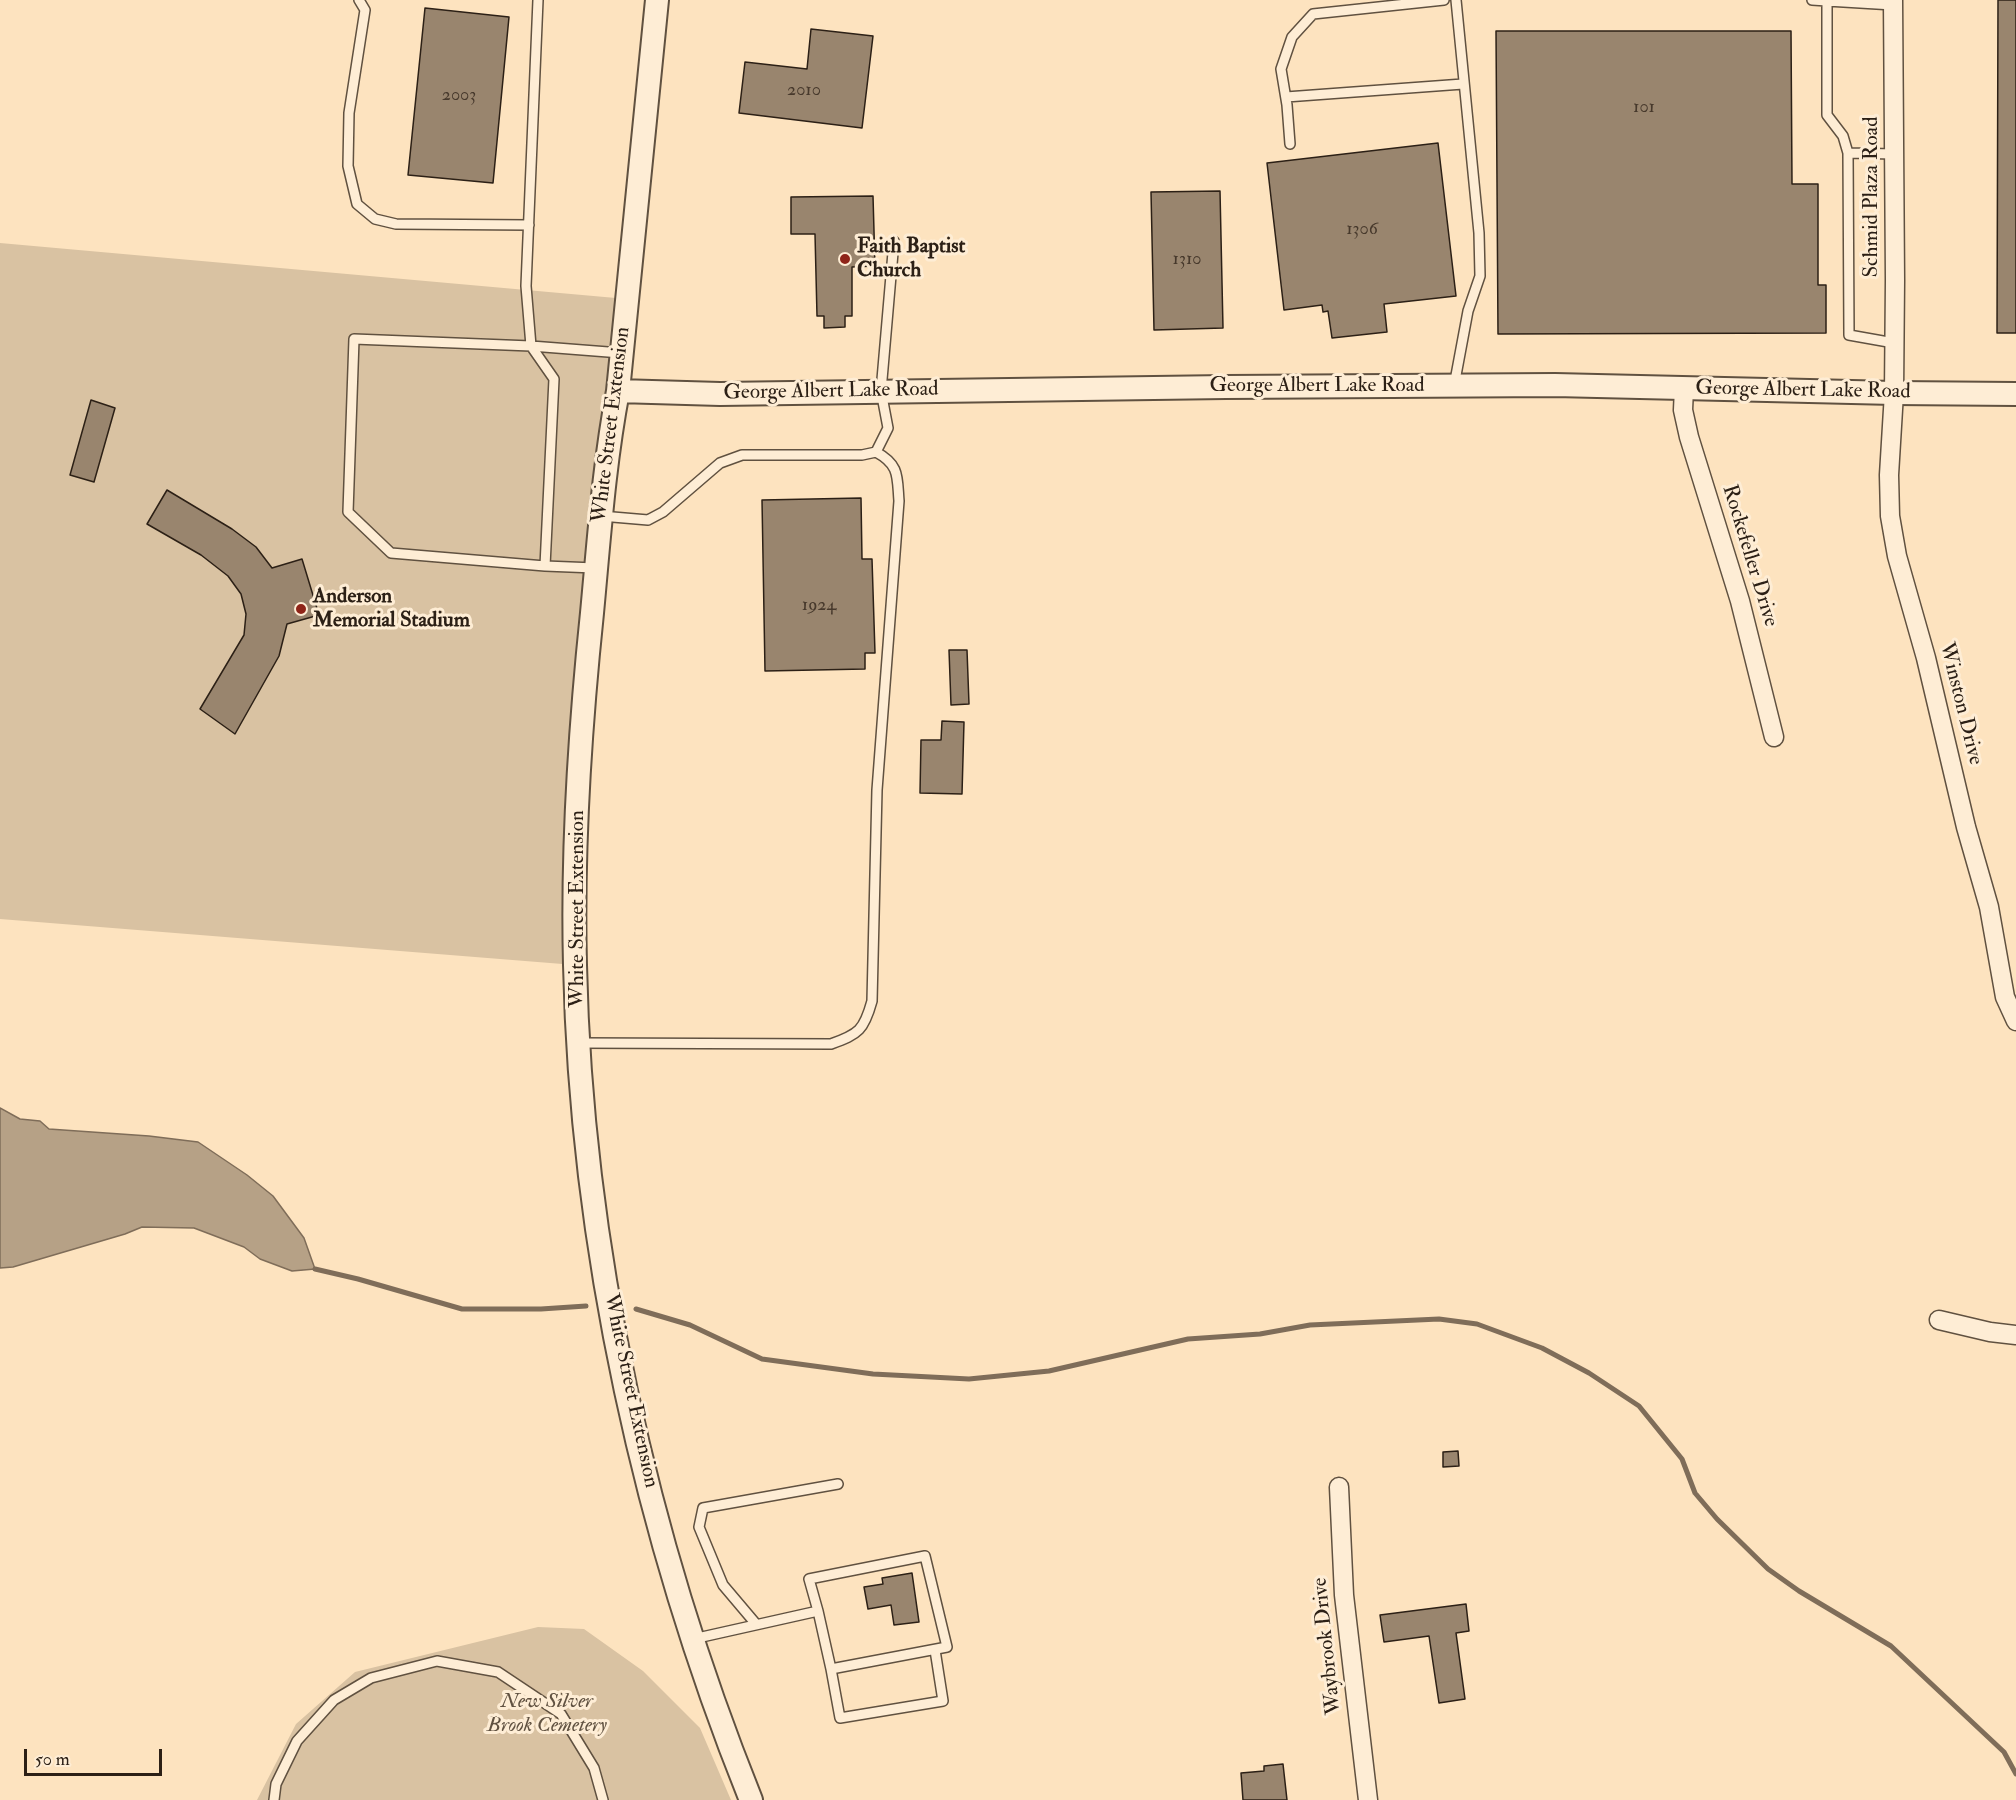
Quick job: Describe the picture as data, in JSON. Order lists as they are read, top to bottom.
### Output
{
  "streets": {
    "street": [
      "Schmid Plaza Road",
      "George Albert Lake Road",
      "White Street Extension",
      "Rockefeller Drive",
      "Winston Drive",
      "Waybrook Drive"
    ]
  },
  "crossings": [
    ["Schmid Plaza Road", "George Albert Lake Road"],
    ["Schmid Plaza Road", "Winston Drive"],
    ["George Albert Lake Road", "White Street Extension"],
    ["George Albert Lake Road", "Rockefeller Drive"],
    ["George Albert Lake Road", "Winston Drive"]
  ],
  "parks": ["New Silver Brook Cemetery"],
  "places": ["Faith Baptist Church", "Anderson Memorial Stadium"],
  "house_numbers": [
    "2010",
    "2003",
    "101",
    "1306",
    "1310",
    "1924"
  ],
  "scale_bar": "50 m"
}
